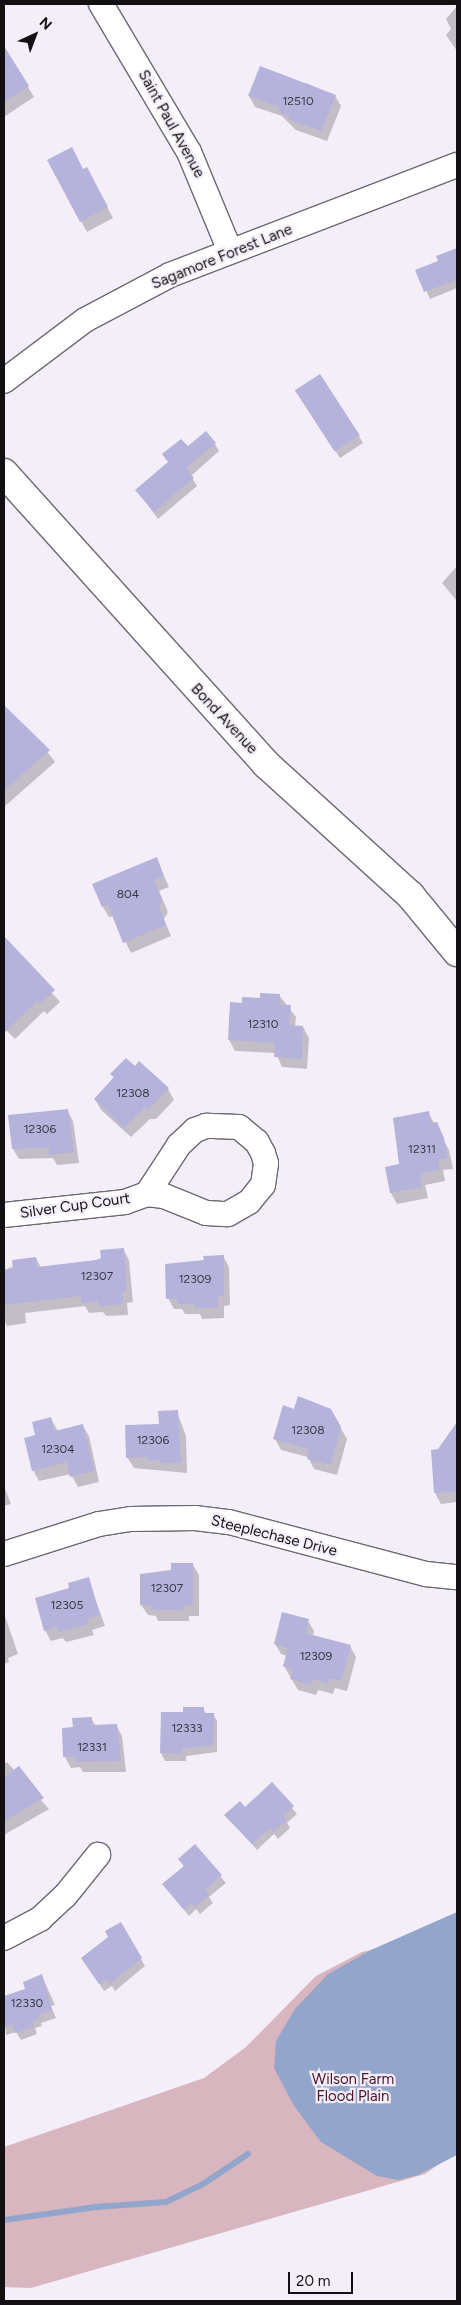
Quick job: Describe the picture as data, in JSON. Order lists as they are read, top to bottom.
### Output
{
  "streets": {
    "street": [
      "Saint Paul Avenue",
      "Sagamore Forest Lane",
      "Bond Avenue",
      "Silver Cup Court",
      "Steeplechase Drive"
    ]
  },
  "crossings": [
    ["Saint Paul Avenue", "Sagamore Forest Lane"]
  ],
  "parks": ["Wilson Farm Flood Plain"],
  "house_numbers": [
    "12510",
    "804",
    "12310",
    "12308",
    "12306",
    "12311",
    "12307",
    "12309",
    "12308",
    "12306",
    "12304",
    "12307",
    "12305",
    "12309",
    "12333",
    "12331",
    "12330"
  ],
  "scale_bar": "20 m",
  "north": "top right"
}
